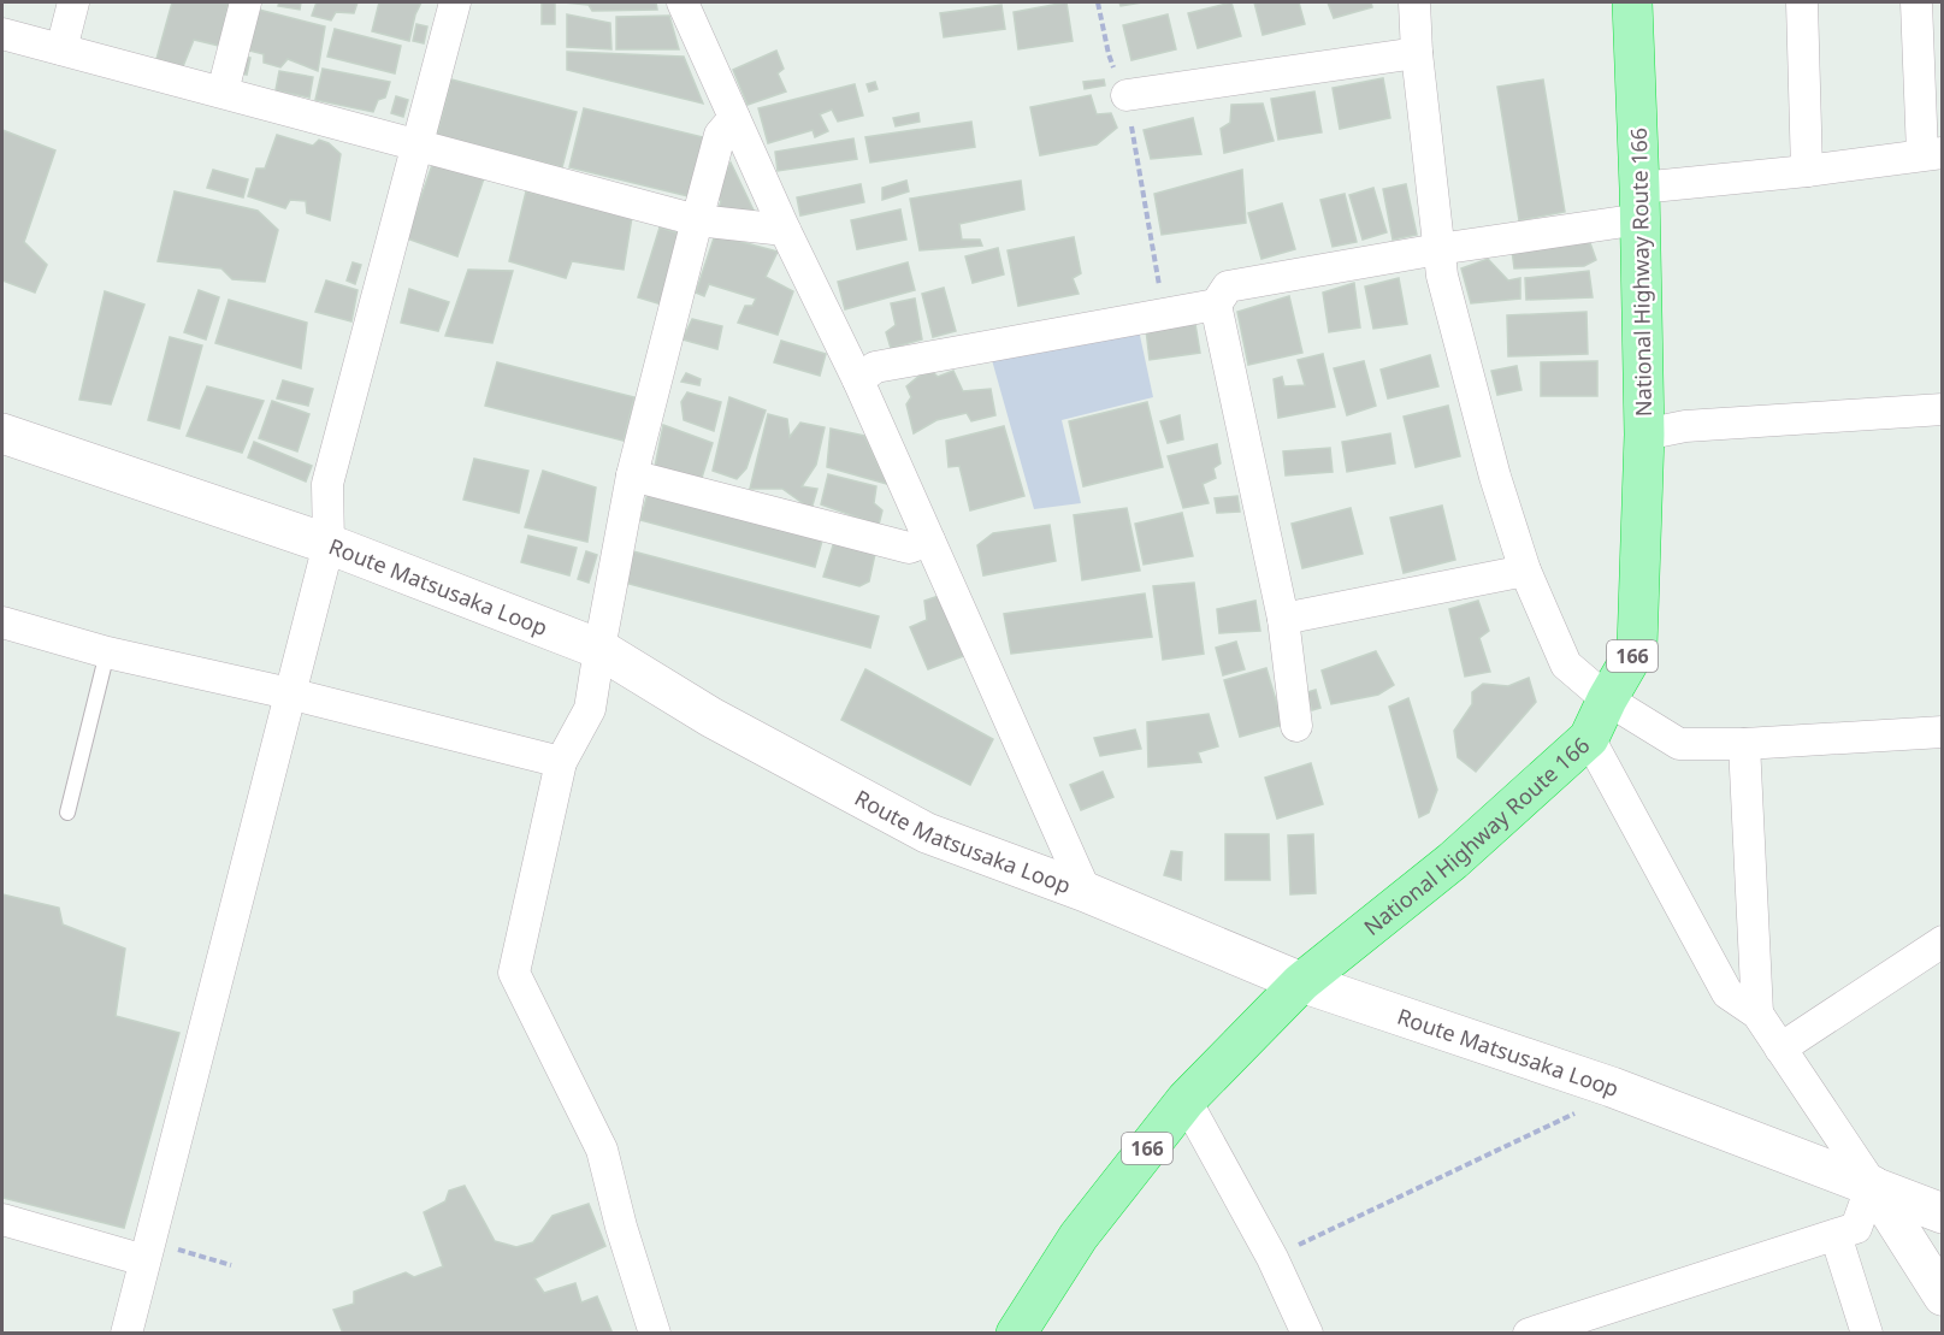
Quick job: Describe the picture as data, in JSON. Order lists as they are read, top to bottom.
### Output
{
  "streets": {
    "highway": ["National Highway Route 166", "166"],
    "main road": ["Route Matsusaka Loop"]
  },
  "crossings": [
    ["National Highway Route 166", "Route Matsusaka Loop"]
  ]
}
